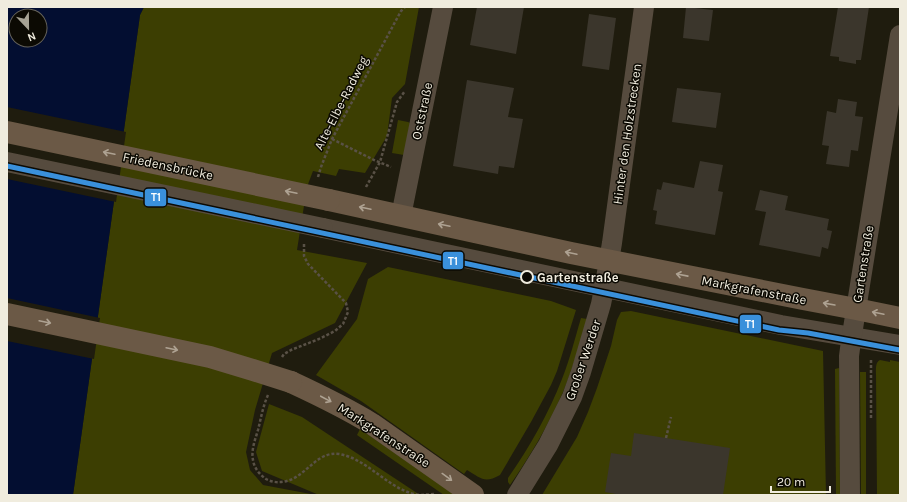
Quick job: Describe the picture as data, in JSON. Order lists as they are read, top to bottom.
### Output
{
  "streets": {
    "main road": ["Friedensbrücke", "Markgrafenstraße"],
    "street": [
      "Oststraße",
      "Hinter den Holzstrecken",
      "Gartenstraße",
      "Großer Werder"
    ],
    "path": ["Alte-Elbe-Radweg"]
  },
  "crossings": [
    ["Oststraße", "Friedensbrücke"],
    ["Oststraße", "Markgrafenstraße"],
    ["Hinter den Holzstrecken", "Markgrafenstraße"],
    ["Hinter den Holzstrecken", "Großer Werder"],
    ["Friedensbrücke", "Markgrafenstraße"],
    ["Gartenstraße", "Markgrafenstraße"],
    ["Markgrafenstraße", "Großer Werder"]
  ],
  "one_way": ["Friedensbrücke"],
  "places": ["Gartenstraße"],
  "lines": ["transit line T1"],
  "scale_bar": "20 m",
  "north": "bottom"
}
